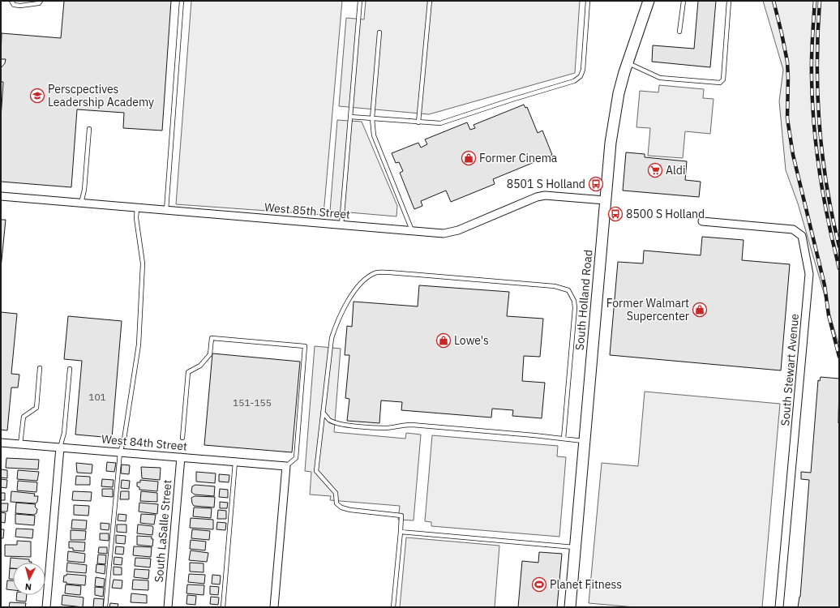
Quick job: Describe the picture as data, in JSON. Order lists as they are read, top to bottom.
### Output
{
  "streets": {
    "main road": ["South Holland Road"],
    "street": [
      "West 85th Street",
      "South Stewart Avenue",
      "West 84th Street",
      "South LaSalle Street"
    ]
  },
  "crossings": [
    ["West 85th Street", "South Holland Road"],
    ["West 84th Street", "South LaSalle Street"]
  ],
  "places": {
    "school or university": ["Perscpectives Leadership Academy"],
    "shop": ["Former Cinema", "Former Walmart Supercenter", "Lowe's"],
    "supermarket": ["Aldi"],
    "bus stop": ["8501 S Holland", "8500 S Holland"],
    "sports": ["Planet Fitness"]
  },
  "house_numbers": ["101", "151-155"],
  "north": "bottom"
}
